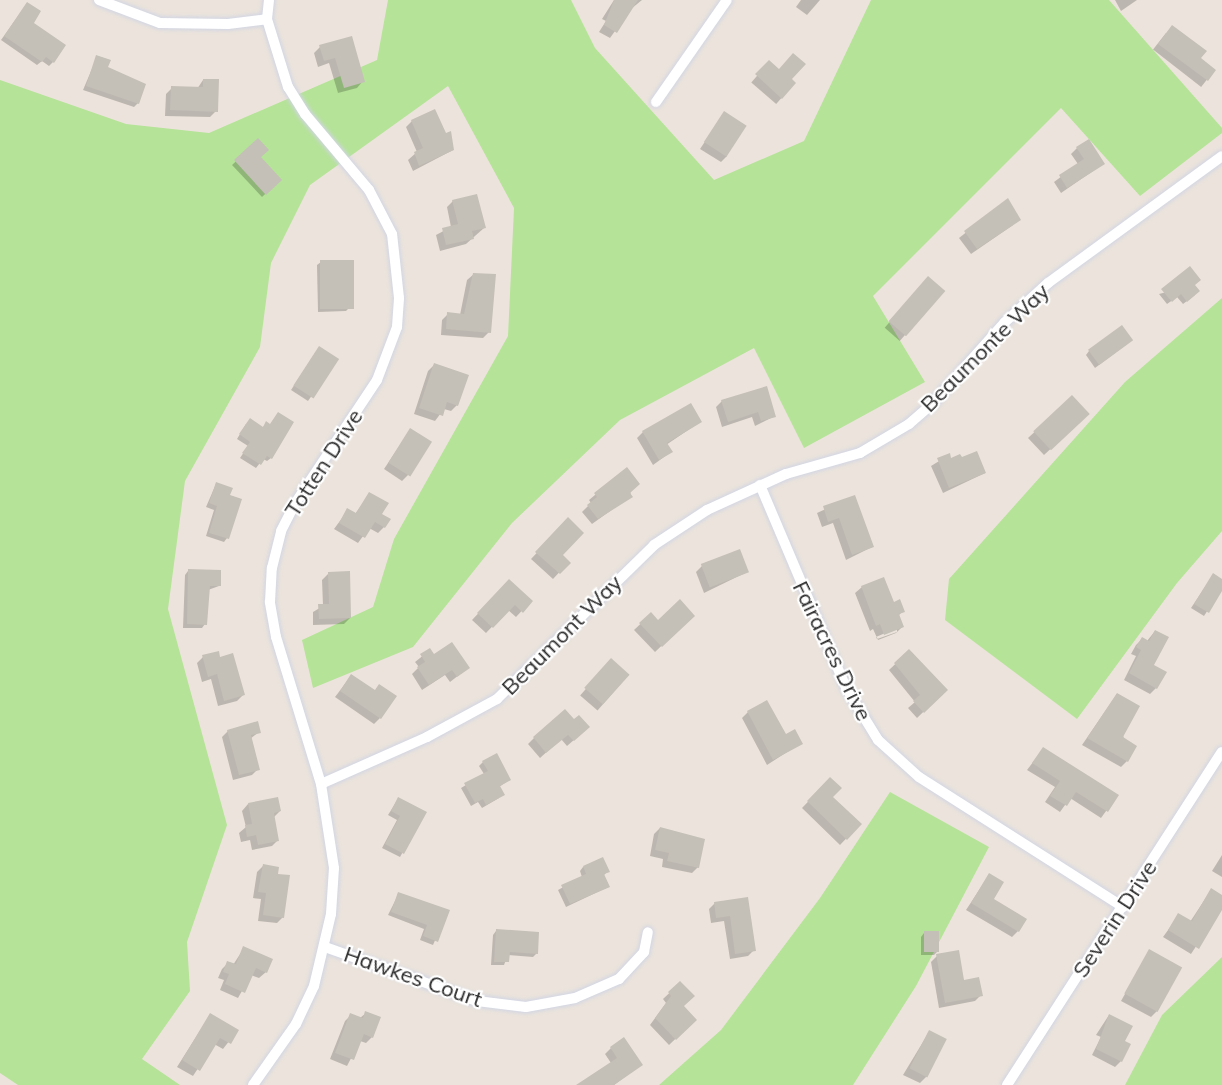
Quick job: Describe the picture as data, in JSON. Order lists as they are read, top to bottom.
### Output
{
  "streets": {
    "street": [
      "Beaumonte Way",
      "Totten Drive",
      "Beaumont Way",
      "Fairacres Drive",
      "Severin Drive",
      "Hawkes Court"
    ]
  },
  "crossings": [
    ["Beaumonte Way", "Beaumont Way"],
    ["Beaumonte Way", "Fairacres Drive"],
    ["Totten Drive", "Beaumont Way"],
    ["Totten Drive", "Hawkes Court"],
    ["Beaumont Way", "Fairacres Drive"],
    ["Fairacres Drive", "Severin Drive"]
  ]
}
